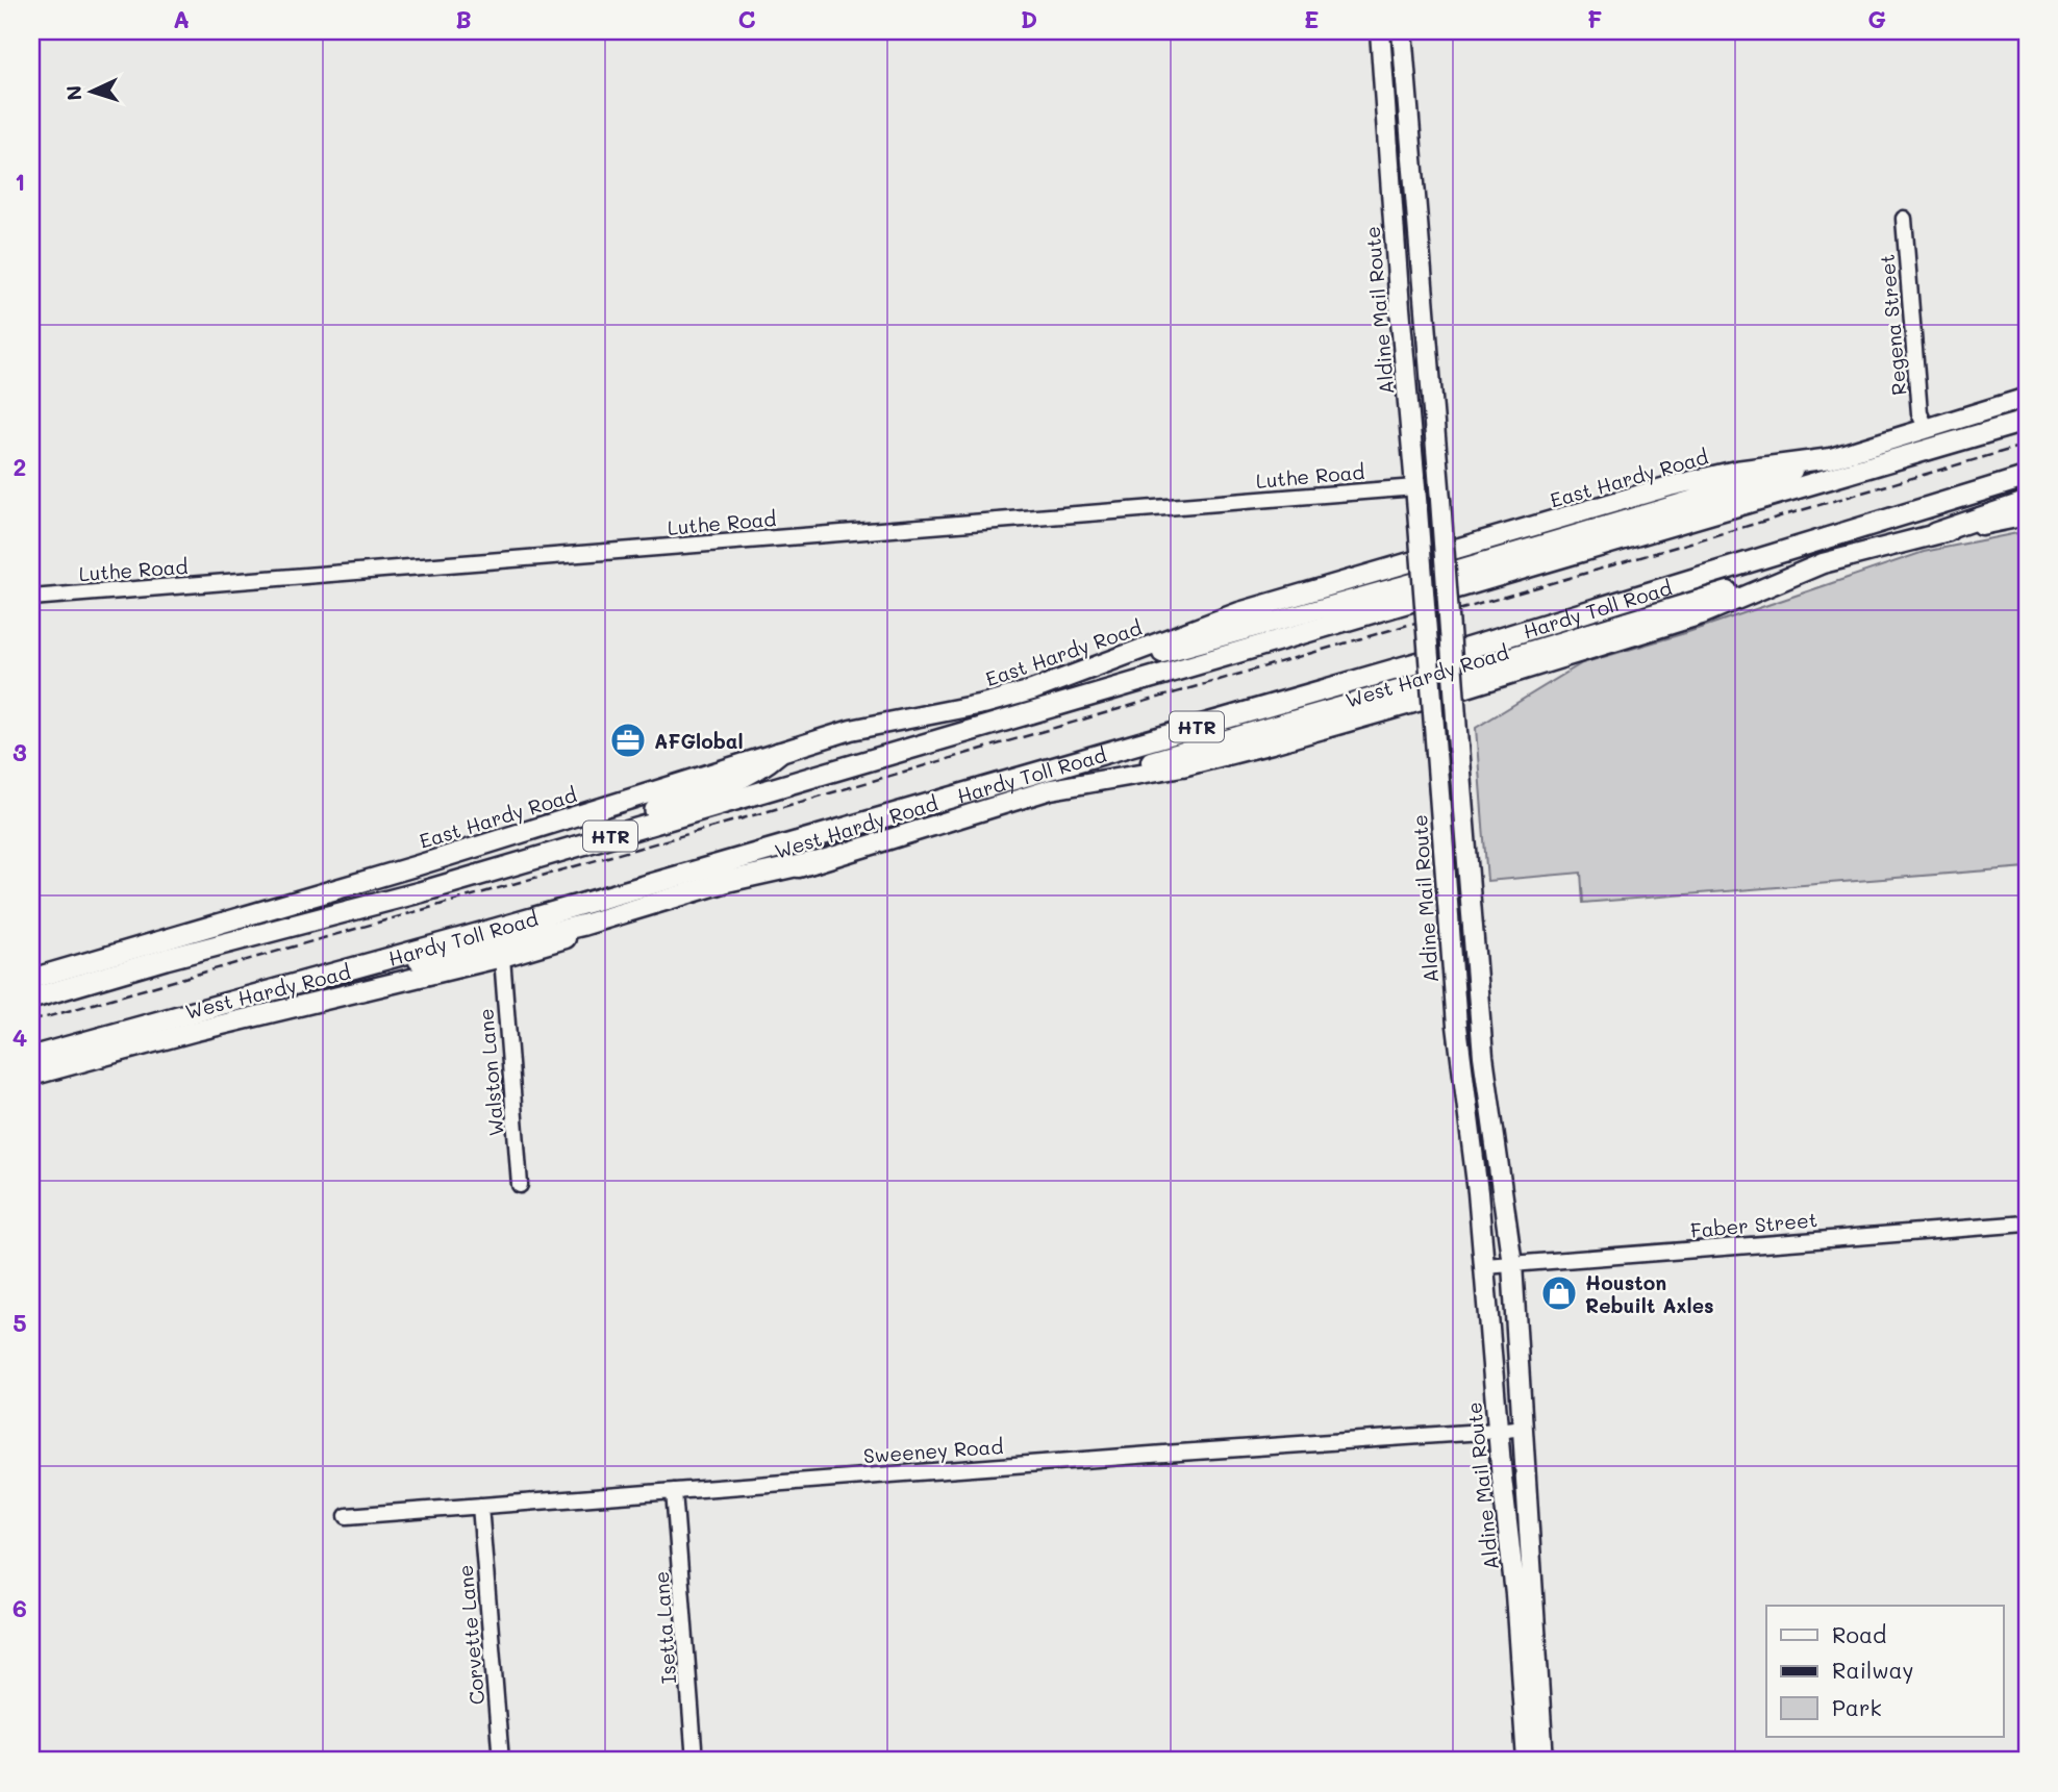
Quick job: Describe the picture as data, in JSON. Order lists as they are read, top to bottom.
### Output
{
  "streets": {
    "highway": ["Hardy Toll Road", "HTR"],
    "main road": ["Aldine Mail Route", "East Hardy Road", "West Hardy Road"],
    "street": [
      "Regena Street",
      "Luthe Road",
      "Walston Lane",
      "Faber Street",
      "Sweeney Road",
      "Isetta Lane",
      "Corvette Lane"
    ]
  },
  "crossings": [
    ["Aldine Mail Route", "Luthe Road"],
    ["Aldine Mail Route", "Faber Street"],
    ["Aldine Mail Route", "Sweeney Road"],
    ["Regena Street", "East Hardy Road"],
    ["West Hardy Road", "Walston Lane"],
    ["Sweeney Road", "Isetta Lane"],
    ["Sweeney Road", "Corvette Lane"]
  ],
  "places": {
    "office": ["AFGlobal"],
    "shop": ["Houston Rebuilt Axles"]
  },
  "legend": ["Road", "Railway", "Park"],
  "north": "left",
  "grid": {
    "columns": [
      "A",
      "B",
      "C",
      "D",
      "E",
      "F",
      "G"
    ],
    "rows": [
      "1",
      "2",
      "3",
      "4",
      "5",
      "6"
    ]
  }
}
